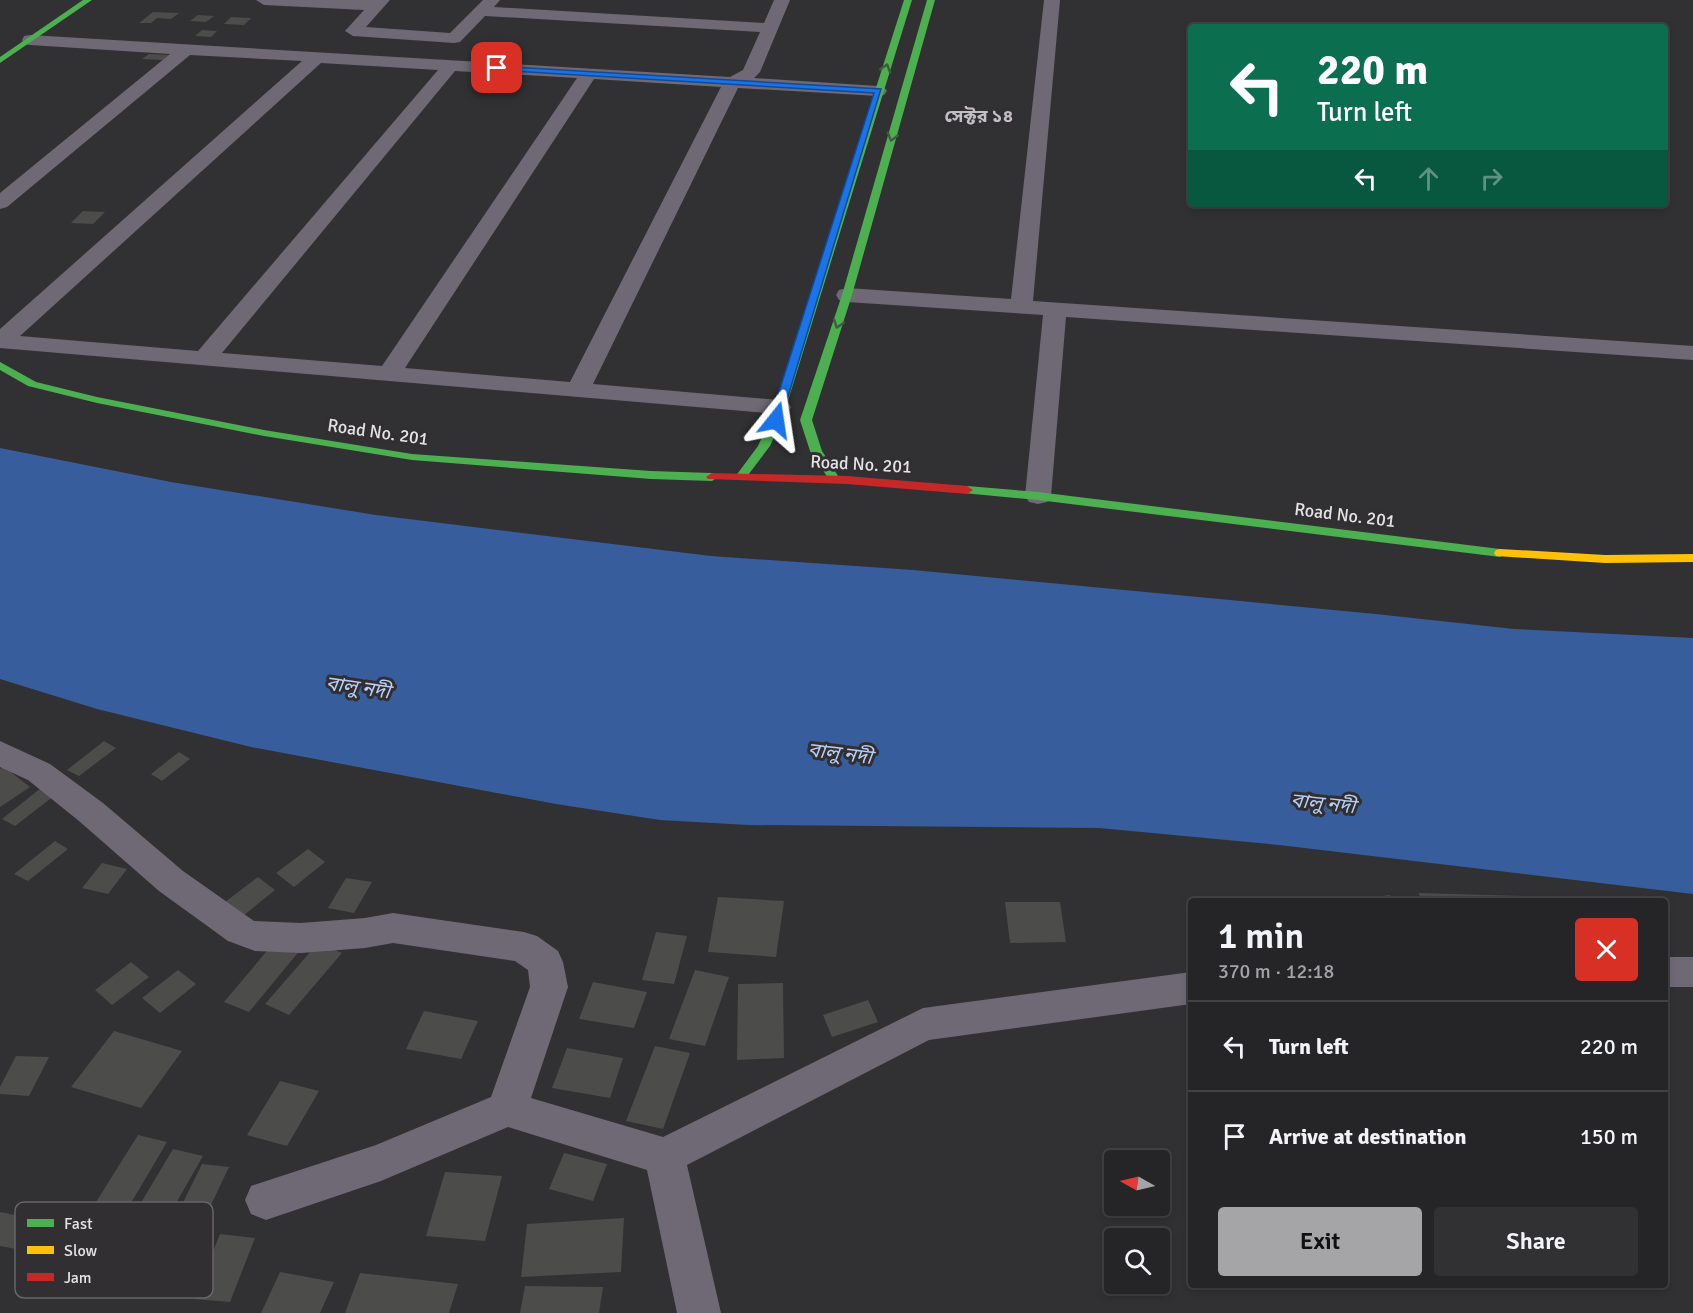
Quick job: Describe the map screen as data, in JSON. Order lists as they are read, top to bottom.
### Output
{
  "streets": {
    "street": ["Road No. 201"]
  },
  "districts": ["সেক্টর ১৪"],
  "water": ["বালু নদী"],
  "legend": ["Fast", "Slow", "Jam"],
  "north": "left",
  "page": {
    "turn": ["220 m", "Turn left"],
    "heading": ["1 min", "370 m · 12:18"],
    "list": [
      {
        "name": "Turn left",
        "value": "220 m"
      },
      {
        "name": "Arrive at destination",
        "value": "150 m"
      }
    ],
    "buttons": ["Exit", "Share"]
  }
}
